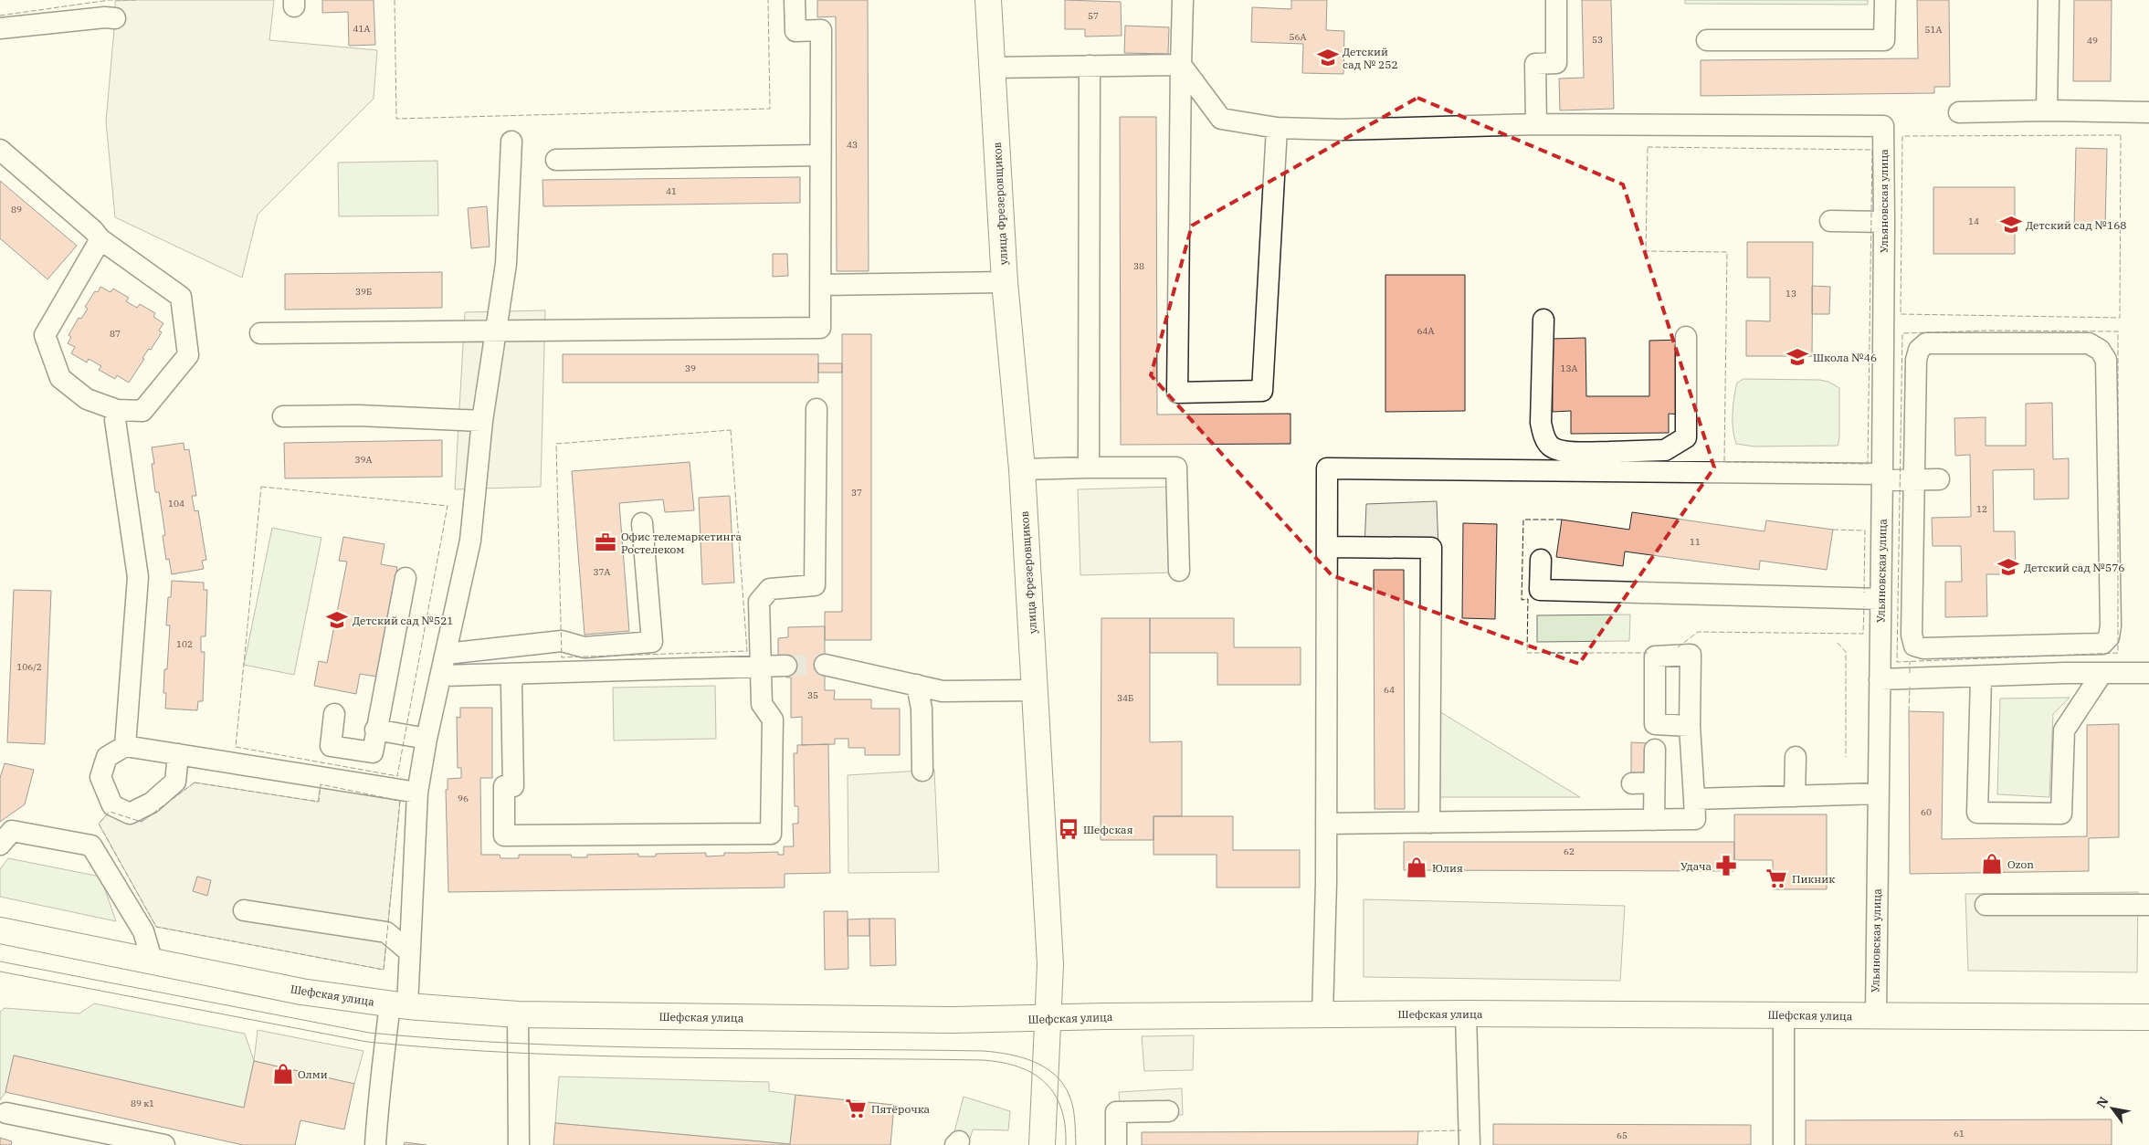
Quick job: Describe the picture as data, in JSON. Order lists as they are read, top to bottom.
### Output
{
  "streets": {
    "main road": ["улица Фрезеровщиков", "Шефская улица"],
    "street": ["Ульяновская улица"]
  },
  "crossings": [
    ["Ульяновская улица", "Шефская улица"],
    ["улица Фрезеровщиков", "Шефская улица"]
  ],
  "places": {
    "school or university": [
      "Детский сад № 252",
      "Детский сад №168",
      "Школа №46",
      "Детский сад №576",
      "Детский сад №521"
    ],
    "office": ["Офис телемаркетинга Ростелеком"],
    "bus stop": ["Шефская"],
    "shop": ["Ozon", "Юлия", "Олми"],
    "pharmacy": ["Удача"],
    "supermarket": ["Пикник", "Пятёрочка"]
  },
  "house_numbers": [
    "57",
    "41А",
    "51А",
    "56А",
    "53",
    "49",
    "43",
    "41",
    "89",
    "14",
    "38",
    "39Б",
    "13",
    "64А",
    "87",
    "39",
    "13А",
    "39А",
    "37",
    "104",
    "12",
    "11",
    "37А",
    "102",
    "106/2",
    "64",
    "35",
    "34Б",
    "96",
    "60",
    "62",
    "89 к1",
    "61",
    "65"
  ],
  "north": "top left"
}
